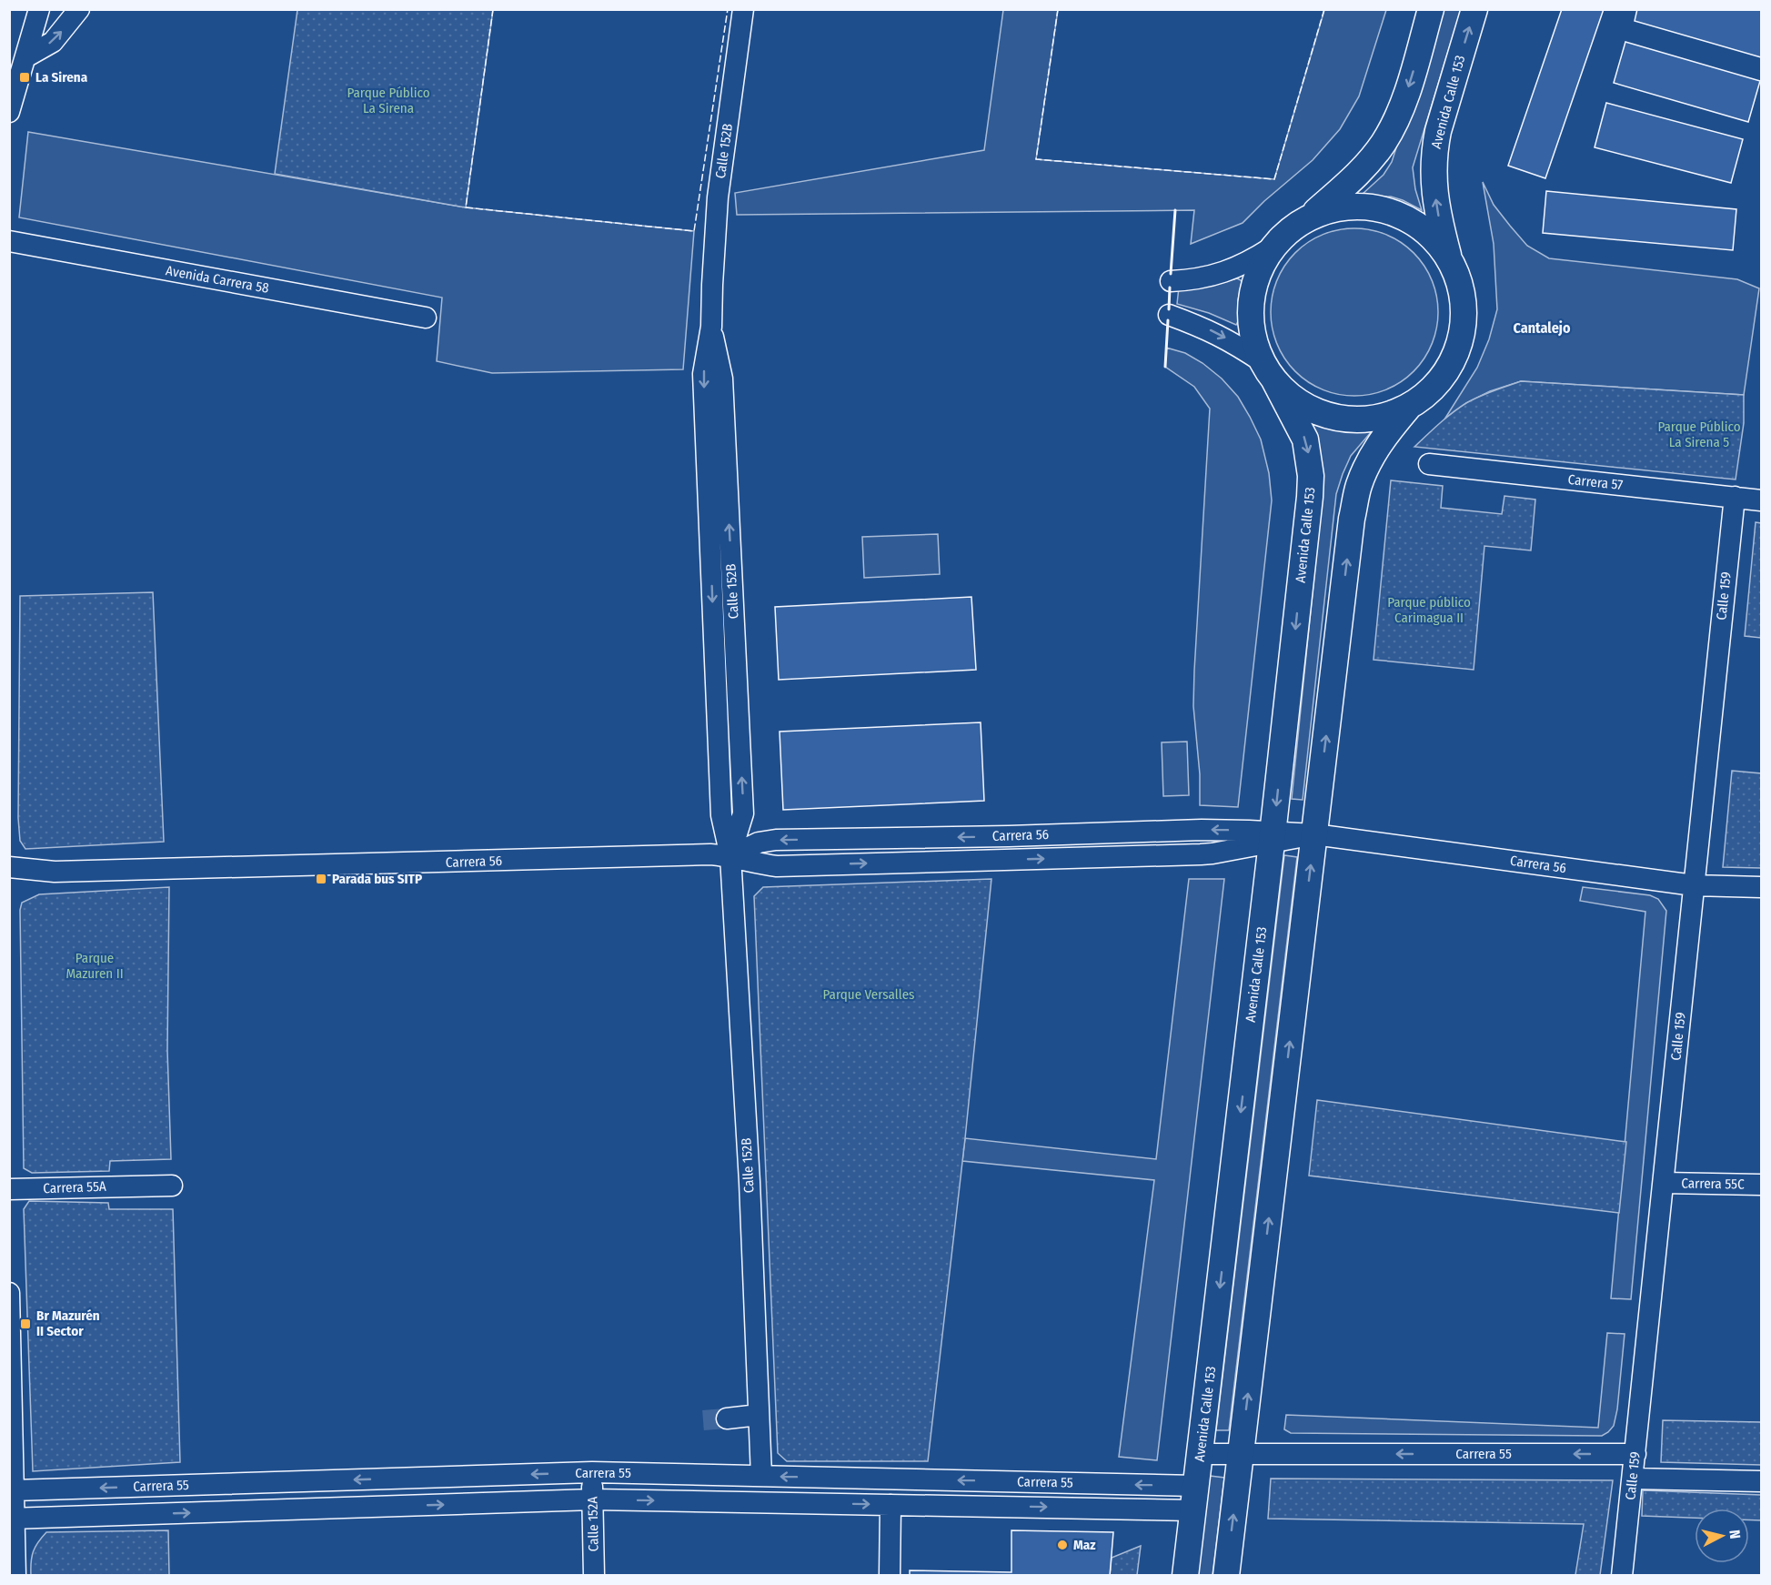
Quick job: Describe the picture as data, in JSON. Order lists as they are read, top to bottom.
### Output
{
  "streets": {
    "main road": ["Avenida Calle 153"],
    "street": [
      "Calle 152B",
      "Avenida Carrera 58",
      "Carrera 57",
      "Calle 159",
      "Carrera 56",
      "Carrera 55C",
      "Carrera 55A",
      "Carrera 55",
      "Calle 152A"
    ]
  },
  "crossings": [
    ["Avenida Calle 153", "Carrera 56"],
    ["Avenida Calle 153", "Carrera 55"],
    ["Calle 152B", "Carrera 56"],
    ["Calle 152B", "Carrera 55"],
    ["Carrera 57", "Calle 159"],
    ["Calle 159", "Carrera 56"],
    ["Calle 159", "Carrera 55C"],
    ["Calle 159", "Carrera 55"],
    ["Carrera 55", "Calle 152A"]
  ],
  "districts": ["Cantalejo"],
  "parks": [
    "Parque Público La Sirena",
    "Parque Público La Sirena 5",
    "Parque público Carimagua II",
    "Parque Mazuren II",
    "Parque Versalles"
  ],
  "places": {
    "transit": ["La Sirena", "Parada bus SITP", "Br Mazurén II Sector"],
    "other": ["Maz"]
  },
  "north": "right"
}
